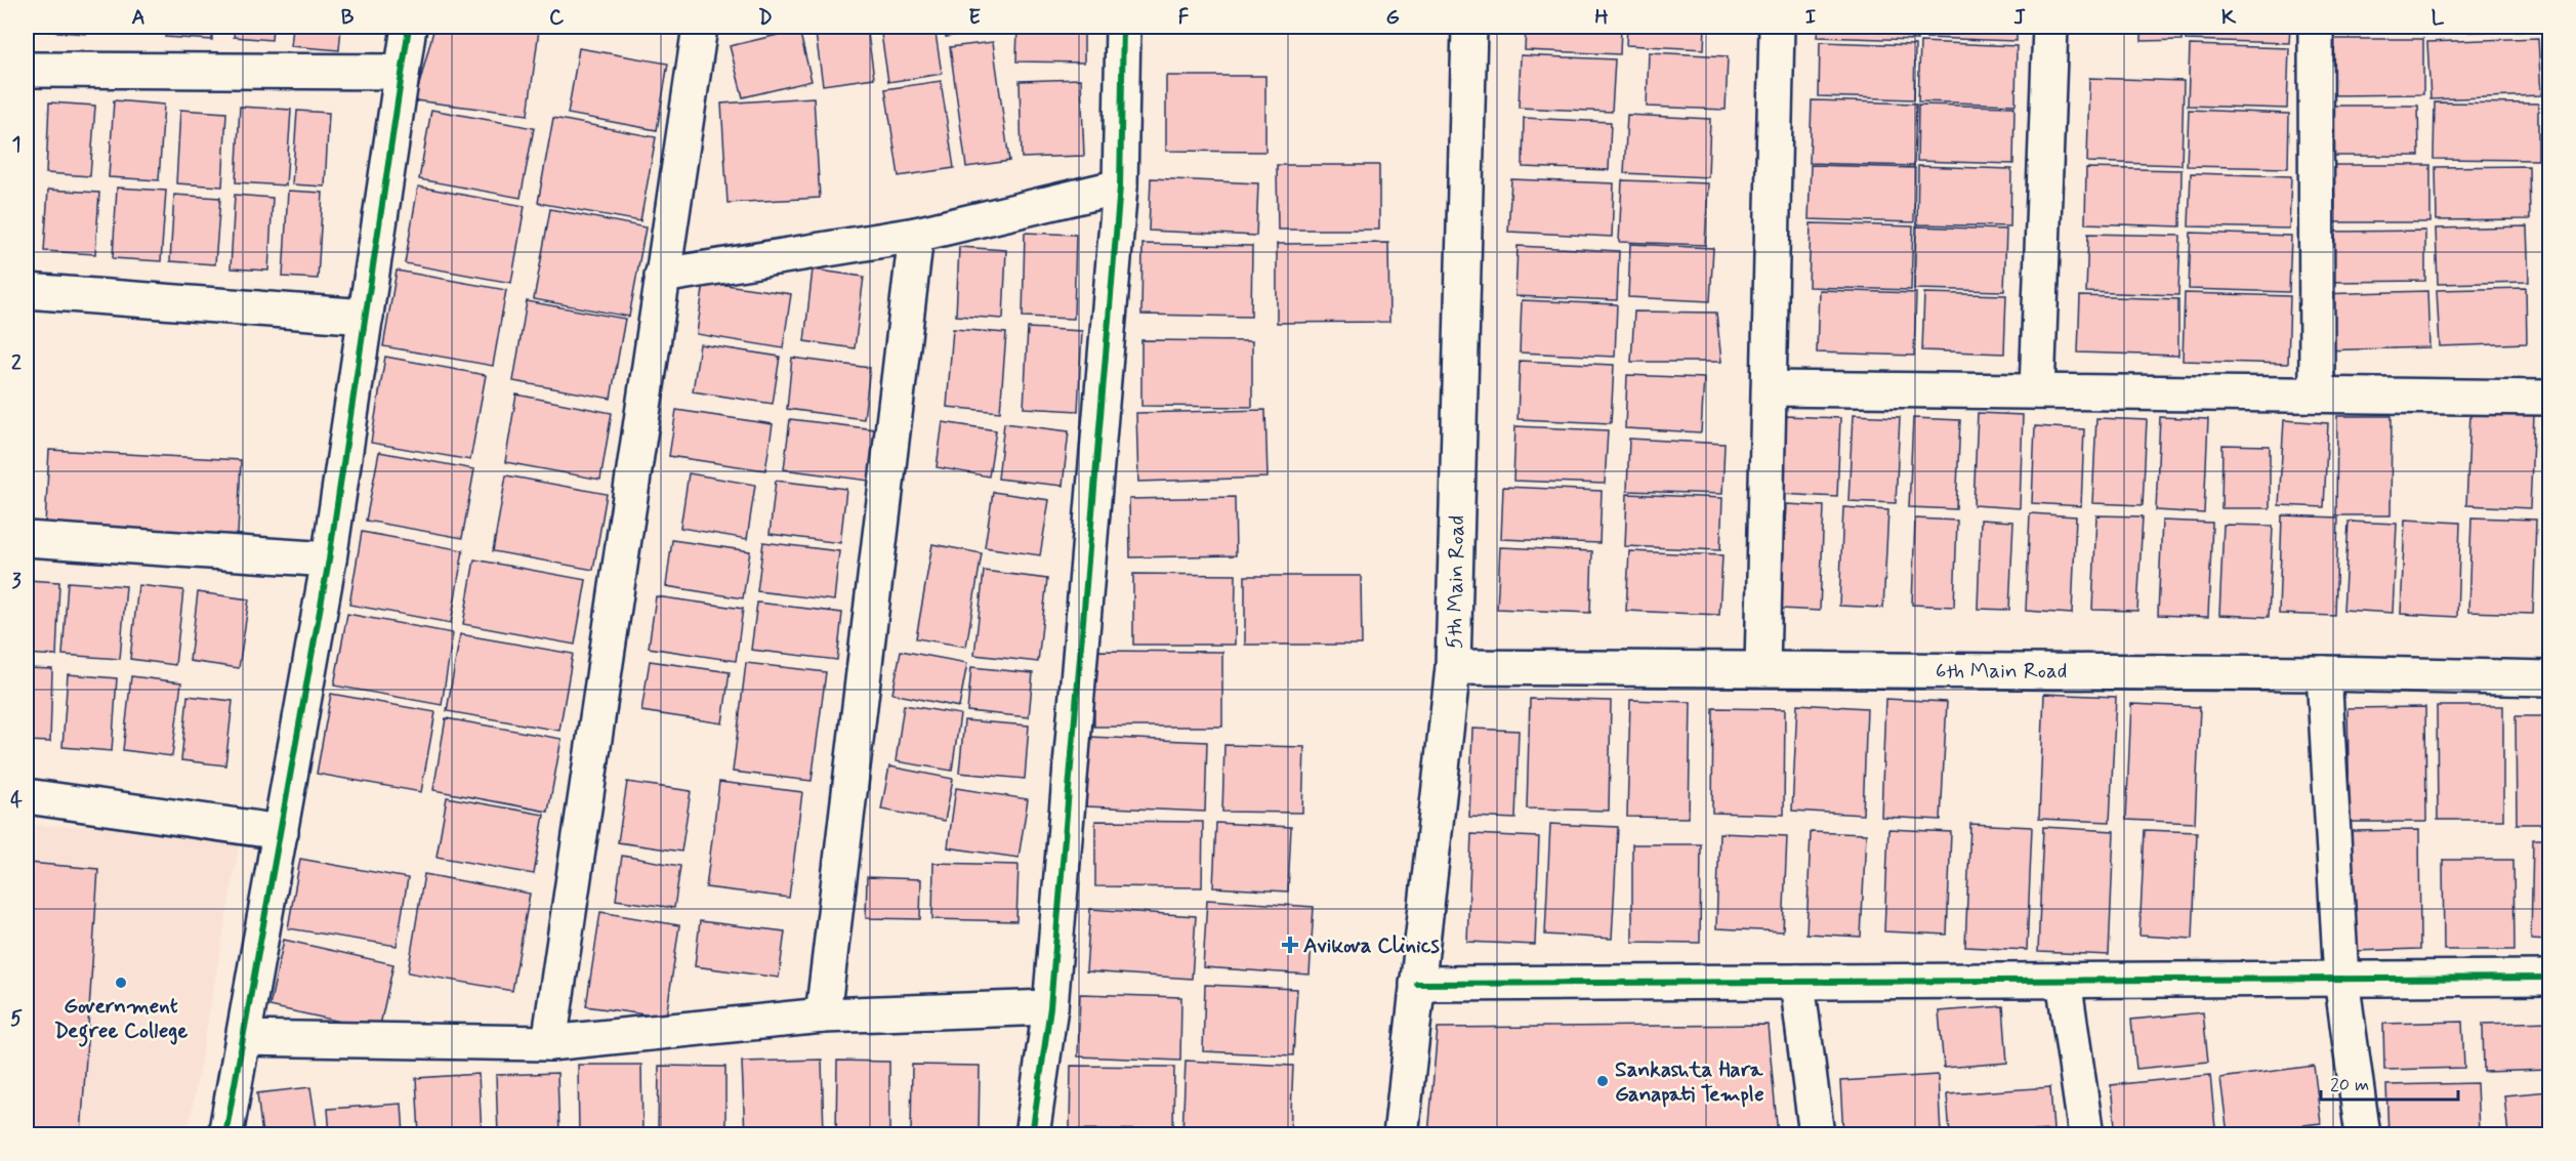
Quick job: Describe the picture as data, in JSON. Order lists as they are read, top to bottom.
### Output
{
  "streets": {
    "street": ["5th Main Road", "6th Main Road"]
  },
  "crossings": [
    ["5th Main Road", "6th Main Road"]
  ],
  "places": {
    "health": ["Avikova Clinics"],
    "other": ["Government Degree College", "Sankashta Hara Ganapati Temple"]
  },
  "scale_bar": "20 m",
  "grid": {
    "columns": [
      "A",
      "B",
      "C",
      "D",
      "E",
      "F",
      "G",
      "H",
      "I",
      "J",
      "K",
      "L"
    ],
    "rows": [
      "1",
      "2",
      "3",
      "4",
      "5"
    ]
  }
}
